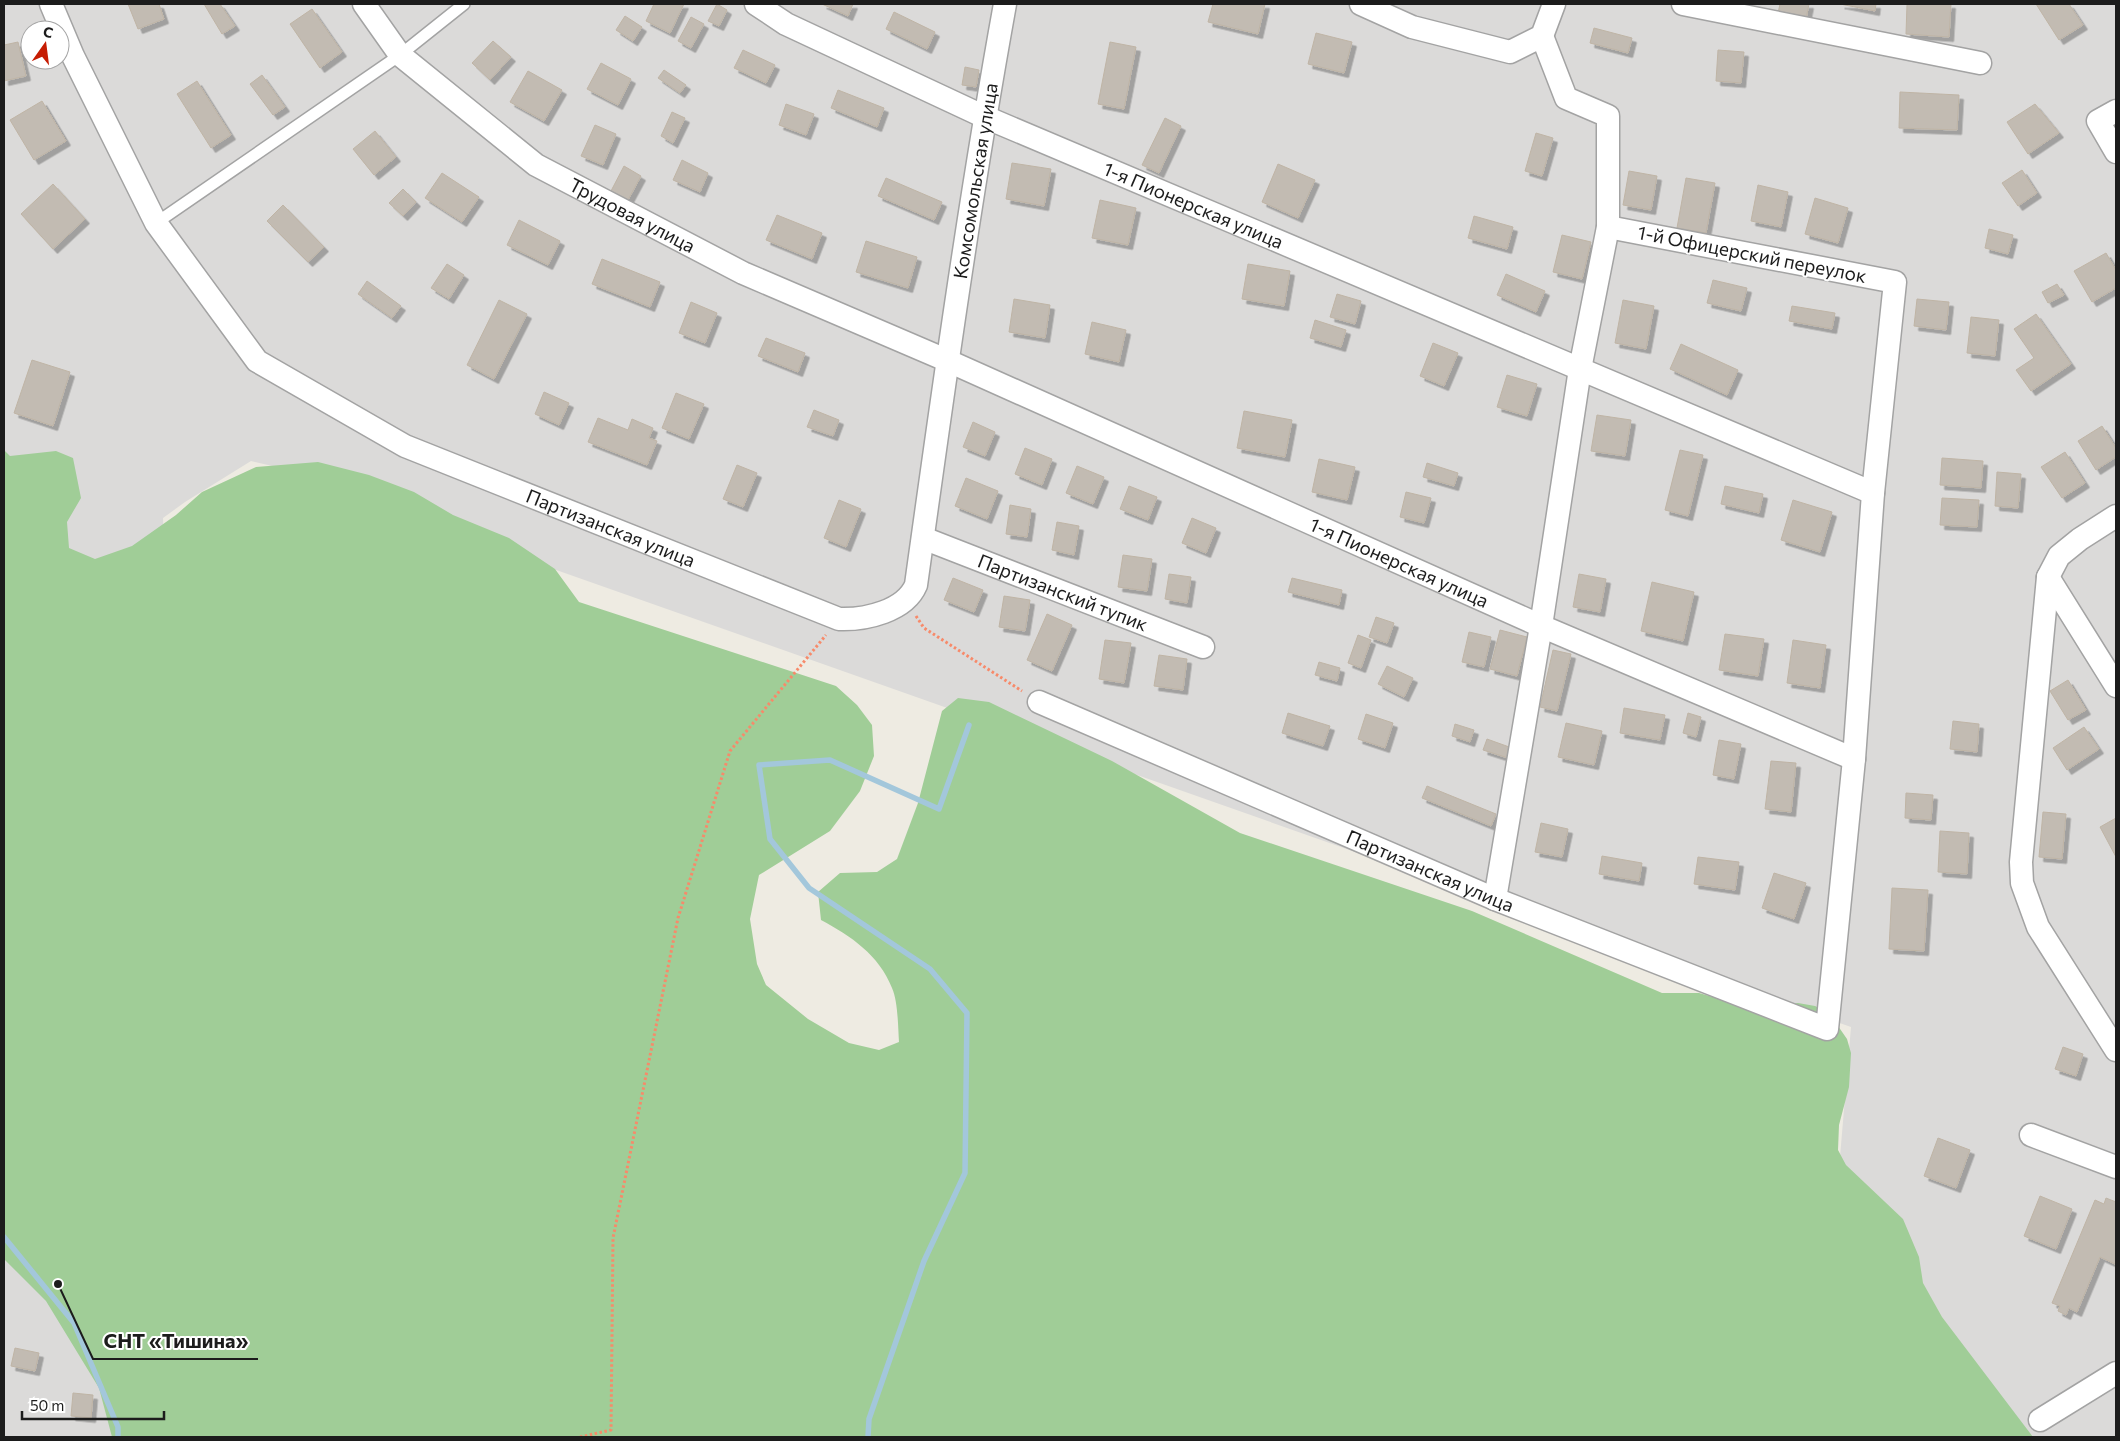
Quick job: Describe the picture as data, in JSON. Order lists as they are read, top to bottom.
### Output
{
  "streets": {
    "street": [
      "Комсомольская улица",
      "1-я Пионерская улица",
      "Трудовая улица",
      "1-й Офицерский переулок",
      "Партизанская улица",
      "Партизанский тупик"
    ]
  },
  "crossings": [
    ["Комсомольская улица", "1-я Пионерская улица"],
    ["Комсомольская улица", "Трудовая улица"],
    ["1-я Пионерская улица", "Трудовая улица"],
    ["1-я Пионерская улица", "1-й Офицерский переулок"],
    ["1-я Пионерская улица", "Партизанская улица"]
  ],
  "places": ["СНТ «Тишина»"],
  "scale_bar": "50 m",
  "north": "top"
}
